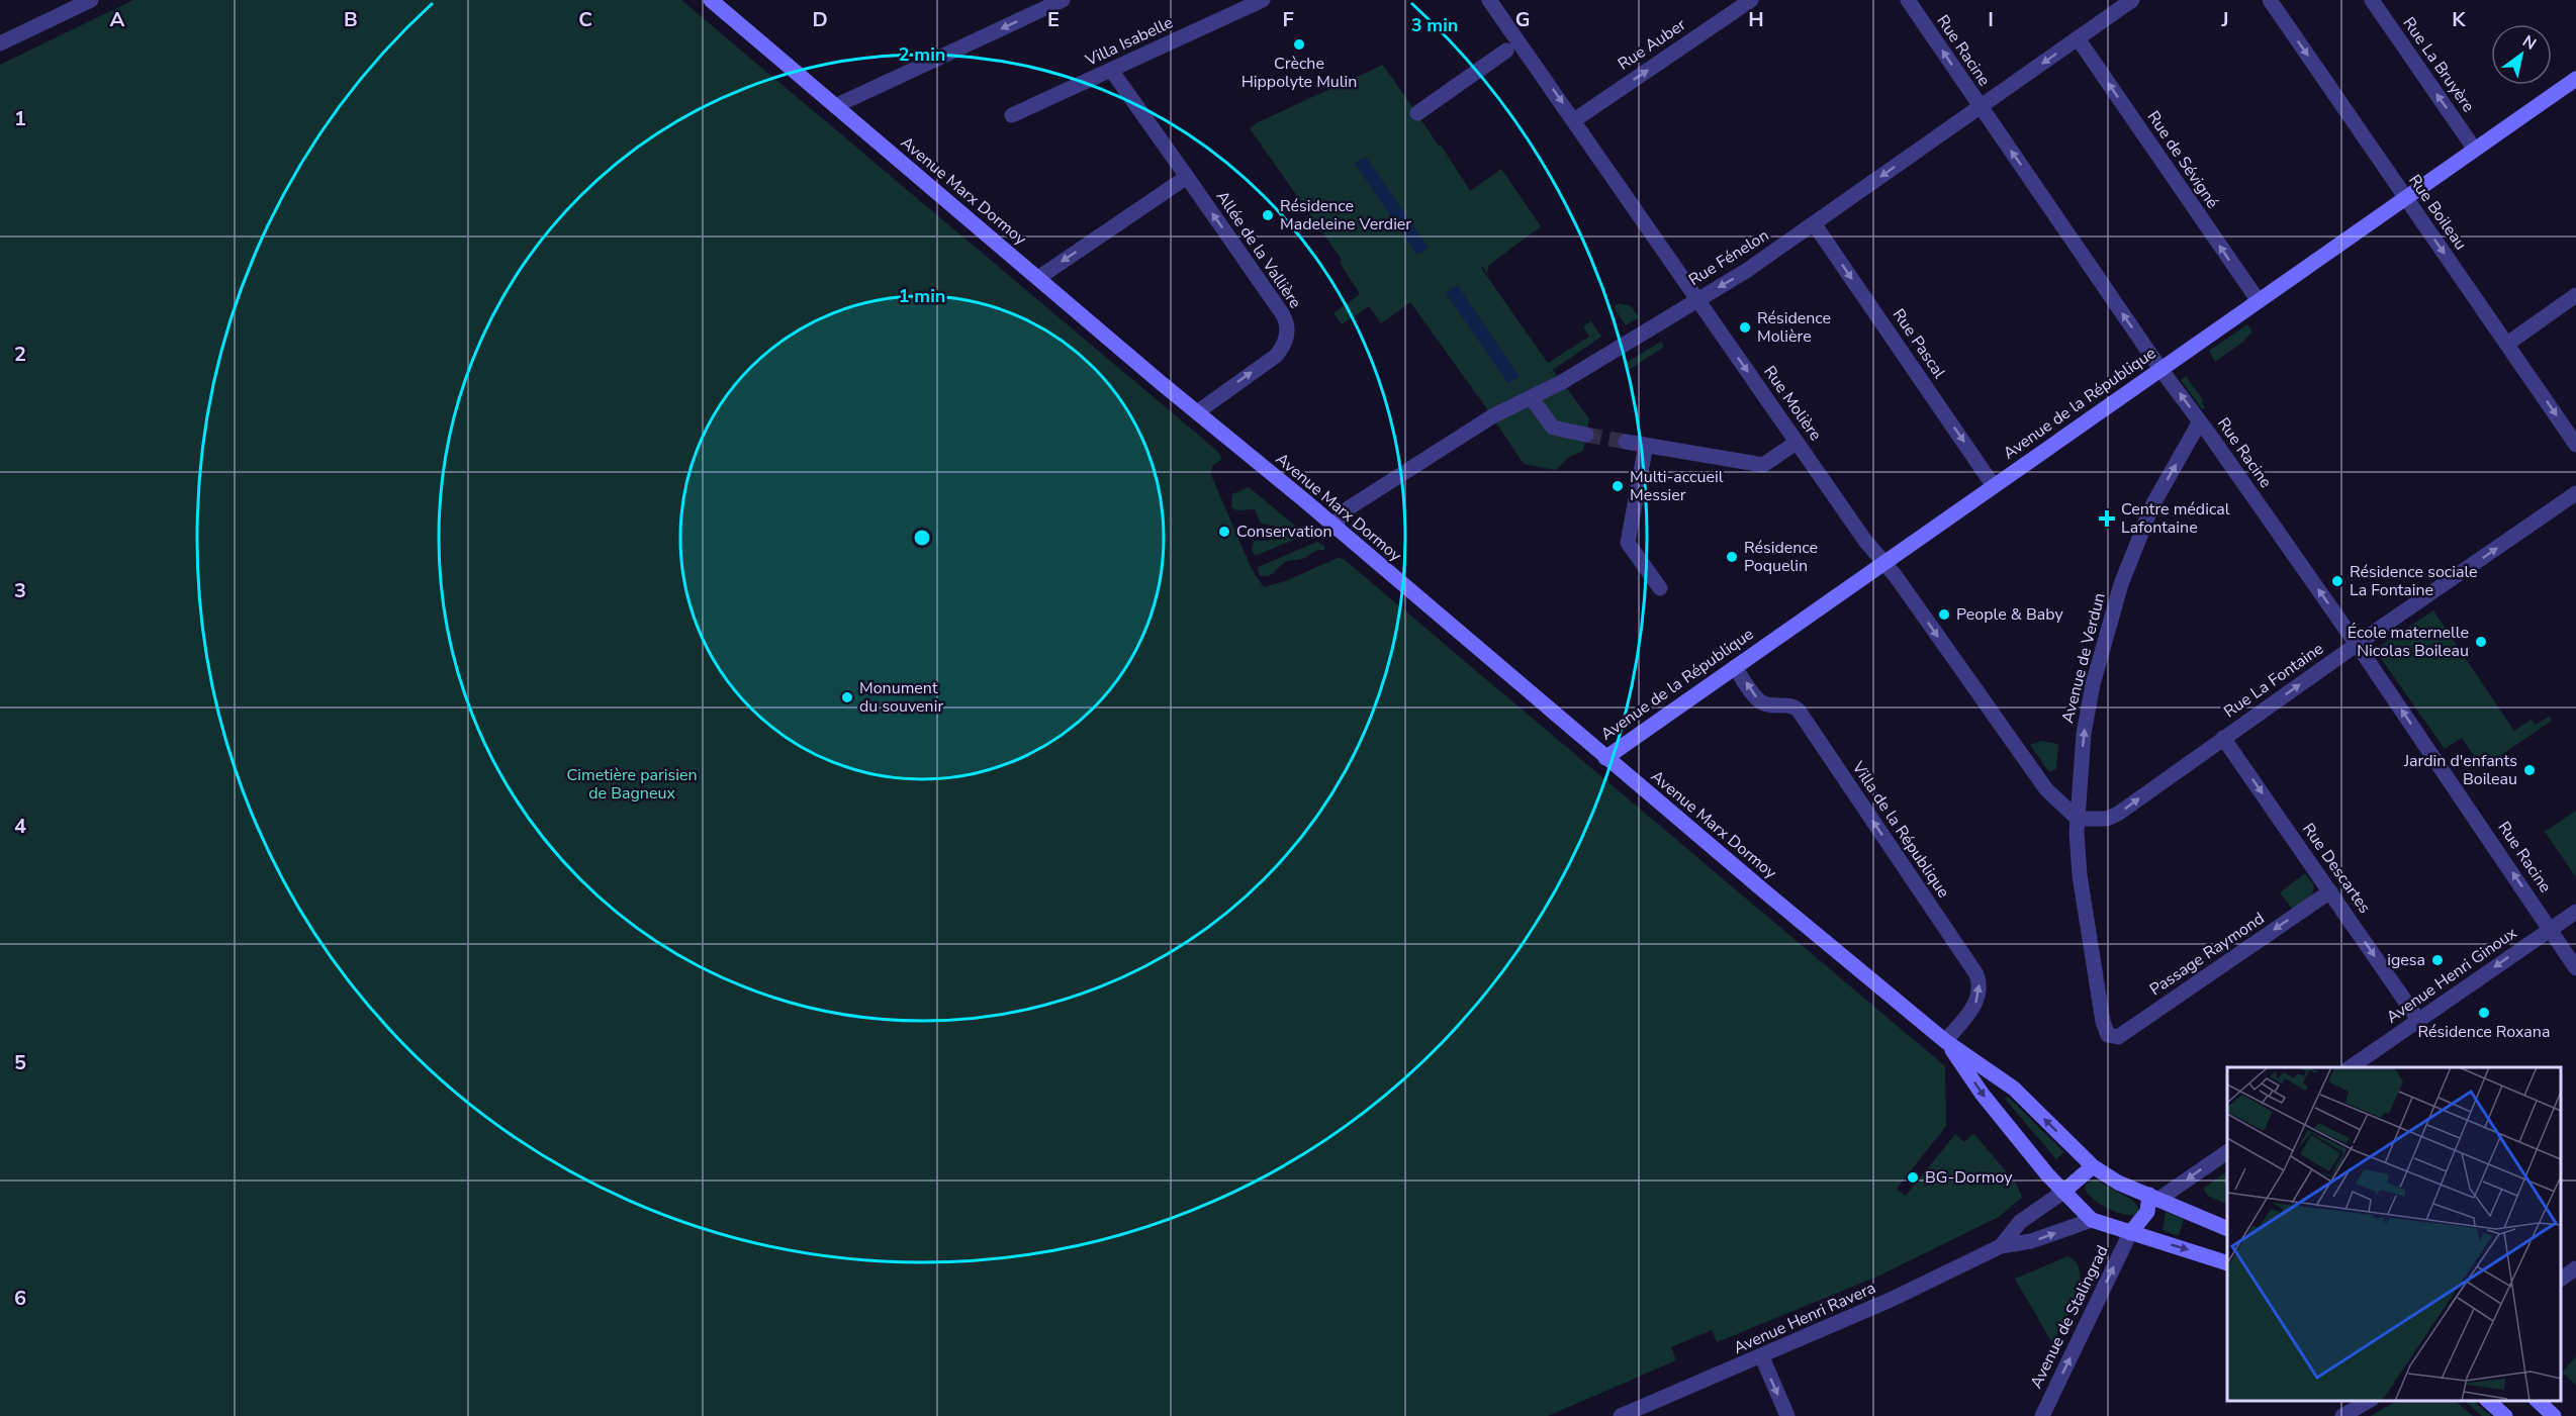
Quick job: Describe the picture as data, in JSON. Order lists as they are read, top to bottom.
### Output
{
  "streets": {
    "main road": ["Avenue Marx Dormoy", "Avenue de la République"],
    "street": [
      "Villa Isabelle",
      "Rue Auber",
      "Rue Racine",
      "Rue La Bruyère",
      "Rue de Sévigné",
      "Rue Boileau",
      "Allée de la Vallière",
      "Rue Fénelon",
      "Rue Pascal",
      "Rue Molière",
      "Avenue de Verdun",
      "Rue La Fontaine",
      "Villa de la République",
      "Rue Descartes",
      "Passage Raymond",
      "Avenue Henri Ginoux",
      "Avenue de Stalingrad",
      "Avenue Henri Ravera"
    ]
  },
  "crossings": [
    ["Villa Isabelle", "Allée de la Vallière"],
    ["Rue Auber", "Rue Molière"],
    ["Rue Racine", "Rue Fénelon"],
    ["Rue Racine", "Avenue de la République"],
    ["Rue Racine", "Avenue de Verdun"],
    ["Rue Racine", "Rue La Fontaine"],
    ["Rue Racine", "Avenue Henri Ginoux"],
    ["Rue La Bruyère", "Avenue de la République"],
    ["Rue de Sévigné", "Rue Fénelon"],
    ["Rue de Sévigné", "Avenue de la République"],
    ["Avenue Marx Dormoy", "Allée de la Vallière"],
    ["Avenue Marx Dormoy", "Rue Fénelon"],
    ["Avenue Marx Dormoy", "Avenue de la République"],
    ["Avenue Marx Dormoy", "Villa de la République"],
    ["Avenue Marx Dormoy", "Avenue Henri Ravera"],
    ["Rue Boileau", "Avenue de la République"],
    ["Rue Fénelon", "Rue Pascal"],
    ["Rue Fénelon", "Rue Molière"],
    ["Rue Pascal", "Avenue de la République"],
    ["Rue Molière", "Avenue de la République"],
    ["Rue Molière", "Avenue de Verdun"],
    ["Rue Molière", "Rue La Fontaine"],
    ["Avenue de la République", "Villa de la République"],
    ["Avenue de Verdun", "Rue La Fontaine"],
    ["Avenue de Verdun", "Passage Raymond"],
    ["Rue La Fontaine", "Rue Descartes"],
    ["Rue Descartes", "Passage Raymond"],
    ["Rue Descartes", "Avenue Henri Ginoux"]
  ],
  "one_way": [
    "Rue Auber",
    "Rue Racine",
    "Rue La Bruyère",
    "Rue de Sévigné",
    "Rue Boileau",
    "Rue Fénelon",
    "Rue Pascal",
    "Rue Molière",
    "Avenue de Verdun",
    "Rue La Fontaine",
    "Villa de la République",
    "Rue Descartes",
    "Passage Raymond",
    "Avenue Henri Ginoux",
    "Avenue de Stalingrad"
  ],
  "parks": ["Cimetière parisien de Bagneux"],
  "places": {
    "other": [
      "Crèche Hippolyte Mulin",
      "Résidence Madeleine Verdier",
      "Résidence Molière",
      "Multi-accueil Messier",
      "Conservation",
      "Résidence Poquelin",
      "Résidence sociale La Fontaine",
      "People & Baby",
      "École maternelle Nicolas Boileau",
      "Monument du souvenir",
      "Jardin d'enfants Boileau",
      "igesa",
      "Résidence Roxana",
      "BG-Dormoy"
    ],
    "health": ["Centre médical Lafontaine"]
  },
  "north": "top right",
  "grid": {
    "columns": [
      "A",
      "B",
      "C",
      "D",
      "E",
      "F",
      "G",
      "H",
      "I",
      "J",
      "K"
    ],
    "rows": [
      "1",
      "2",
      "3",
      "4",
      "5",
      "6"
    ]
  },
  "rings": ["3 min", "2 min", "1 min"]
}
